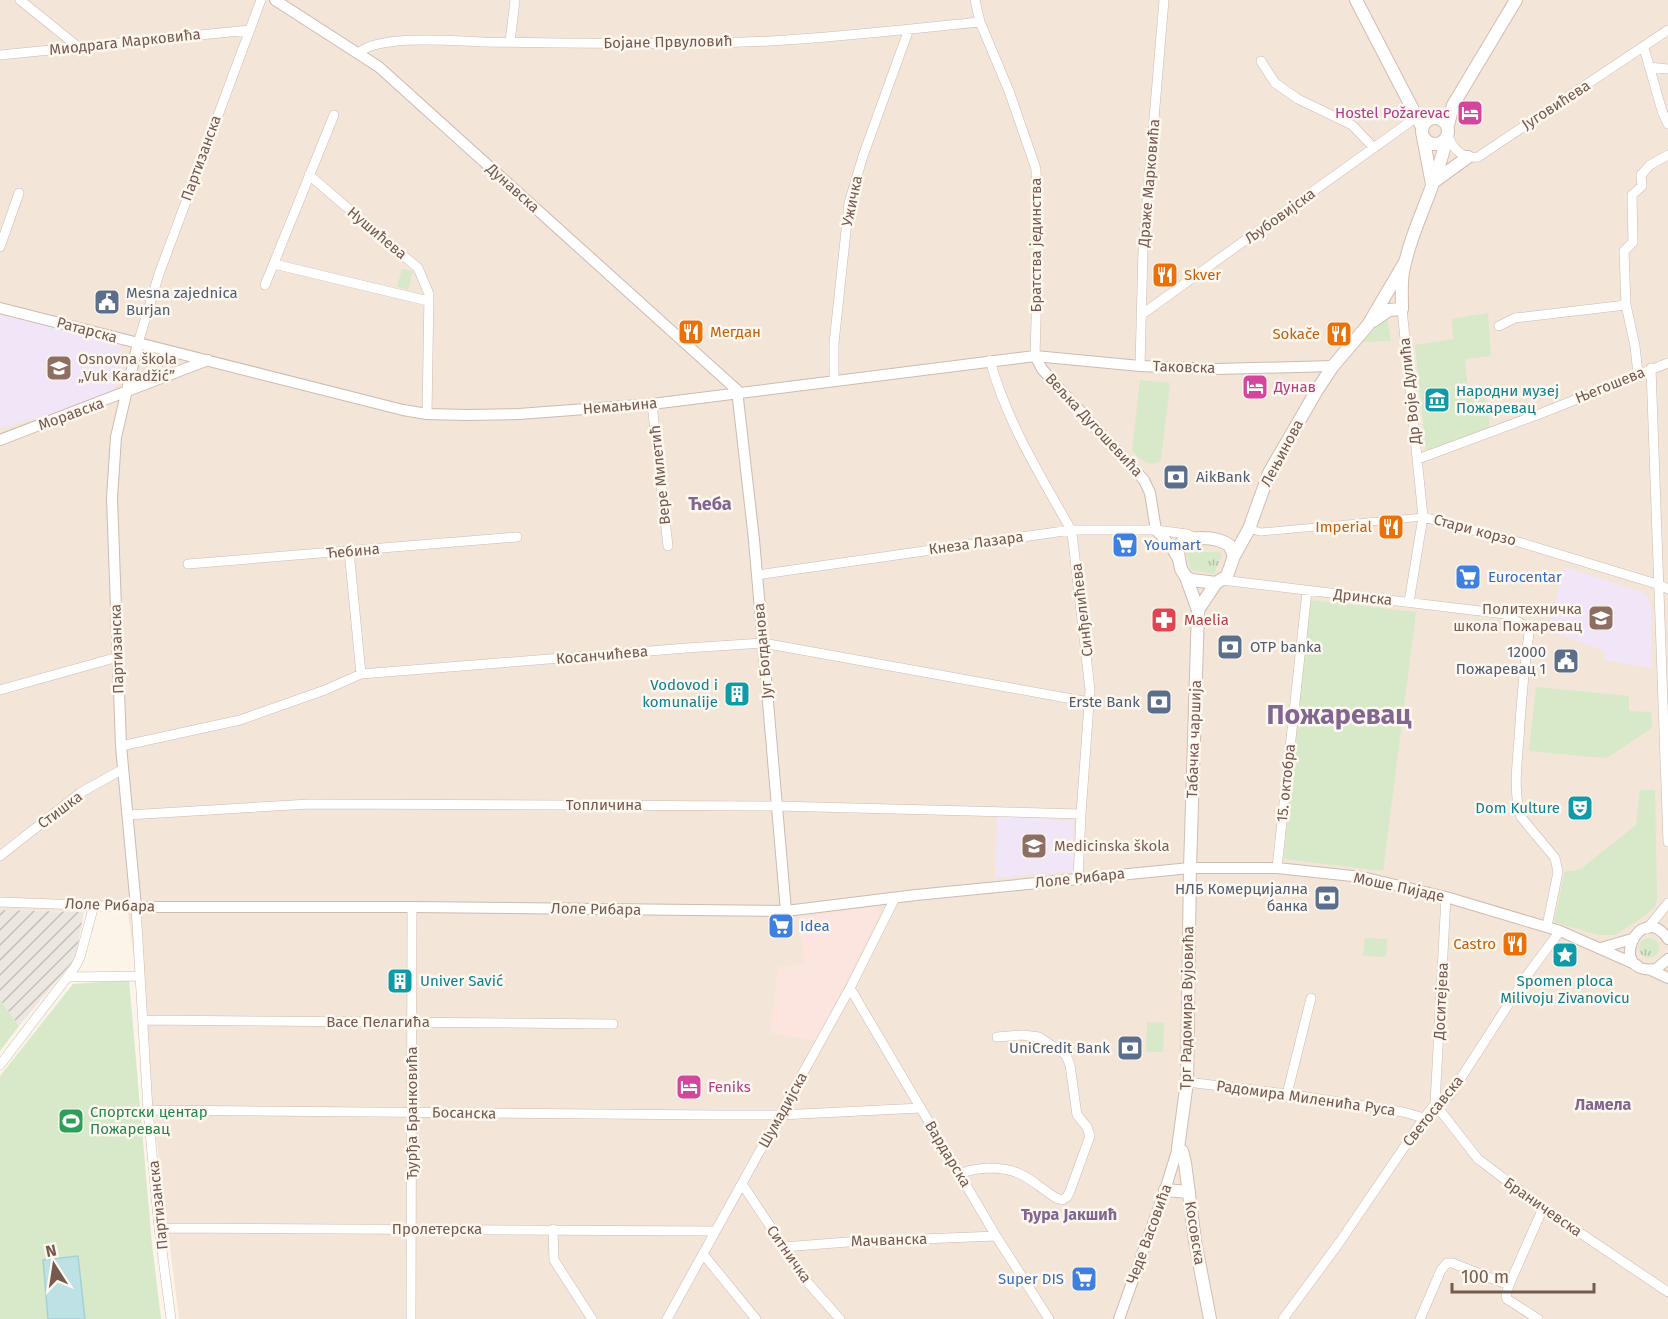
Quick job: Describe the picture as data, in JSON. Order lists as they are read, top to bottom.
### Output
{
  "streets": {
    "main road": [
      "Др Воје Дулића",
      "Лењинова",
      "Табачка чаршија",
      "Трг Радомира Вујовића",
      "Косовска"
    ],
    "street": [
      "Миодрага Марковића",
      "Бојане Првуловић",
      "Југовићева",
      "Партизанска",
      "Драже Марковића",
      "Дунавска",
      "Ужичка",
      "Љубовијска",
      "Нушићева",
      "Братства јединства",
      "Ратарска",
      "Таковска",
      "Његошева",
      "Немањина",
      "Моравска",
      "Вељка Дугошевића",
      "Вере Милетић",
      "Стари корзо",
      "Кнеза Лазара",
      "Ћебина",
      "Дринска",
      "Синђелићева",
      "Југ Богданова",
      "Косанчићева",
      "15. октобра",
      "Топличина",
      "Стишка",
      "Лоле Рибара",
      "Моше Пијаде",
      "Доситејева",
      "Васе Пелагића",
      "Радомира Миленића Руса",
      "Шумадијска",
      "Светосавска",
      "Ђурђа Бранковића",
      "Босанска",
      "Вардарска",
      "Браничевска",
      "Пролетерска",
      "Чеде Васовића",
      "Мачванска",
      "Ситничка"
    ]
  },
  "crossings": [
    ["Миодрага Марковића", "Партизанска"],
    ["Бојане Првуловић", "Дунавска"],
    ["Бојане Првуловић", "Ужичка"],
    ["Бојане Првуловић", "Братства јединства"],
    ["Партизанска", "Ратарска"],
    ["Партизанска", "Моравска"],
    ["Партизанска", "Косанчићева"],
    ["Партизанска", "Топличина"],
    ["Партизанска", "Стишка"],
    ["Партизанска", "Лоле Рибара"],
    ["Партизанска", "Васе Пелагића"],
    ["Партизанска", "Босанска"],
    ["Партизанска", "Пролетерска"],
    ["Драже Марковића", "Љубовијска"],
    ["Драже Марковића", "Таковска"],
    ["Дунавска", "Немањина"],
    ["Дунавска", "Југ Богданова"],
    ["Ужичка", "Немањина"],
    ["Љубовијска", "Др Воје Дулића"],
    ["Нушићева", "Немањина"],
    ["Братства јединства", "Таковска"],
    ["Братства јединства", "Немањина"],
    ["Братства јединства", "Вељка Дугошевића"],
    ["Ратарска", "Немањина"],
    ["Ратарска", "Моравска"],
    ["Таковска", "Немањина"],
    ["Таковска", "Вељка Дугошевића"],
    ["Таковска", "Лењинова"],
    ["Његошева", "Др Воје Дулића"],
    ["Др Воје Дулића", "Лењинова"],
    ["Др Воје Дулића", "Стари корзо"],
    ["Др Воје Дулића", "Дринска"],
    ["Немањина", "Моравска"],
    ["Немањина", "Вељка Дугошевића"],
    ["Немањина", "Вере Милетић"],
    ["Немањина", "Синђелићева"],
    ["Немањина", "Југ Богданова"],
    ["Вељка Дугошевића", "Лењинова"],
    ["Вељка Дугошевића", "Кнеза Лазара"],
    ["Вељка Дугошевића", "Дринска"],
    ["Вељка Дугошевића", "Табачка чаршија"],
    ["Лењинова", "Стари корзо"],
    ["Лењинова", "Кнеза Лазара"],
    ["Лењинова", "Дринска"],
    ["Лењинова", "Табачка чаршија"],
    ["Кнеза Лазара", "Дринска"],
    ["Кнеза Лазара", "Синђелићева"],
    ["Кнеза Лазара", "Југ Богданова"],
    ["Кнеза Лазара", "Табачка чаршија"],
    ["Дринска", "Табачка чаршија"],
    ["Дринска", "15. октобра"],
    ["Дринска", "Моше Пијаде"],
    ["Синђелићева", "Косанчићева"],
    ["Синђелићева", "Топличина"],
    ["Синђелићева", "Лоле Рибара"],
    ["Југ Богданова", "Косанчићева"],
    ["Југ Богданова", "Топличина"],
    ["Југ Богданова", "Лоле Рибара"],
    ["Табачка чаршија", "Лоле Рибара"],
    ["Табачка чаршија", "Моше Пијаде"],
    ["Табачка чаршија", "Трг Радомира Вујовића"],
    ["15. октобра", "Моше Пијаде"],
    ["Лоле Рибара", "Моше Пијаде"],
    ["Лоле Рибара", "Трг Радомира Вујовића"],
    ["Лоле Рибара", "Шумадијска"],
    ["Лоле Рибара", "Ђурђа Бранковића"],
    ["Моше Пијаде", "Доситејева"],
    ["Моше Пијаде", "Трг Радомира Вујовића"],
    ["Моше Пијаде", "Светосавска"],
    ["Доситејева", "Светосавска"],
    ["Доситејева", "Браничевска"],
    ["Трг Радомира Вујовића", "Радомира Миленића Руса"],
    ["Трг Радомира Вујовића", "Косовска"],
    ["Трг Радомира Вујовића", "Чеде Васовића"],
    ["Васе Пелагића", "Ђурђа Бранковића"],
    ["Радомира Миленића Руса", "Светосавска"],
    ["Шумадијска", "Босанска"],
    ["Шумадијска", "Вардарска"],
    ["Шумадијска", "Пролетерска"],
    ["Шумадијска", "Ситничка"],
    ["Светосавска", "Браничевска"],
    ["Ђурђа Бранковића", "Босанска"],
    ["Ђурђа Бранковића", "Пролетерска"],
    ["Босанска", "Вардарска"],
    ["Вардарска", "Мачванска"],
    ["Косовска", "Чеде Васовића"],
    ["Мачванска", "Ситничка"]
  ],
  "districts": [
    "Ћеба",
    "Пожаревац",
    "Ламела",
    "Ђура Јакшић"
  ],
  "places": {
    "hotel": ["Hostel Požarevac", "Дунав", "Feniks"],
    "restaurant": [
      "Skver",
      "Мегдан",
      "Sokače",
      "Imperial",
      "Castro"
    ],
    "public building": ["Mesna zajednica Burjan", "12000 Пожаревац 1"],
    "school or university": ["Osnovna škola „Vuk Karadžić”", "Политехничка школа Пожаревац", "Medicinska škola"],
    "museum": ["Народни музеј Пожаревац"],
    "bank": [
      "AikBank",
      "OTP banka",
      "Erste Bank",
      "НЛБ Комерцијална банка",
      "UniCredit Bank"
    ],
    "supermarket": [
      "Youmart",
      "Eurocentar",
      "Idea",
      "Super DIS"
    ],
    "pharmacy": ["Maelia"],
    "building": ["Vodovod i komunalije", "Univer Savić"],
    "theatre": ["Dom Kulture"],
    "place": ["Spomen ploca Milivoju Zivanovicu"],
    "sports": ["Спортски центар Пожаревац"]
  },
  "scale_bar": "100 m",
  "north": "top"
}
